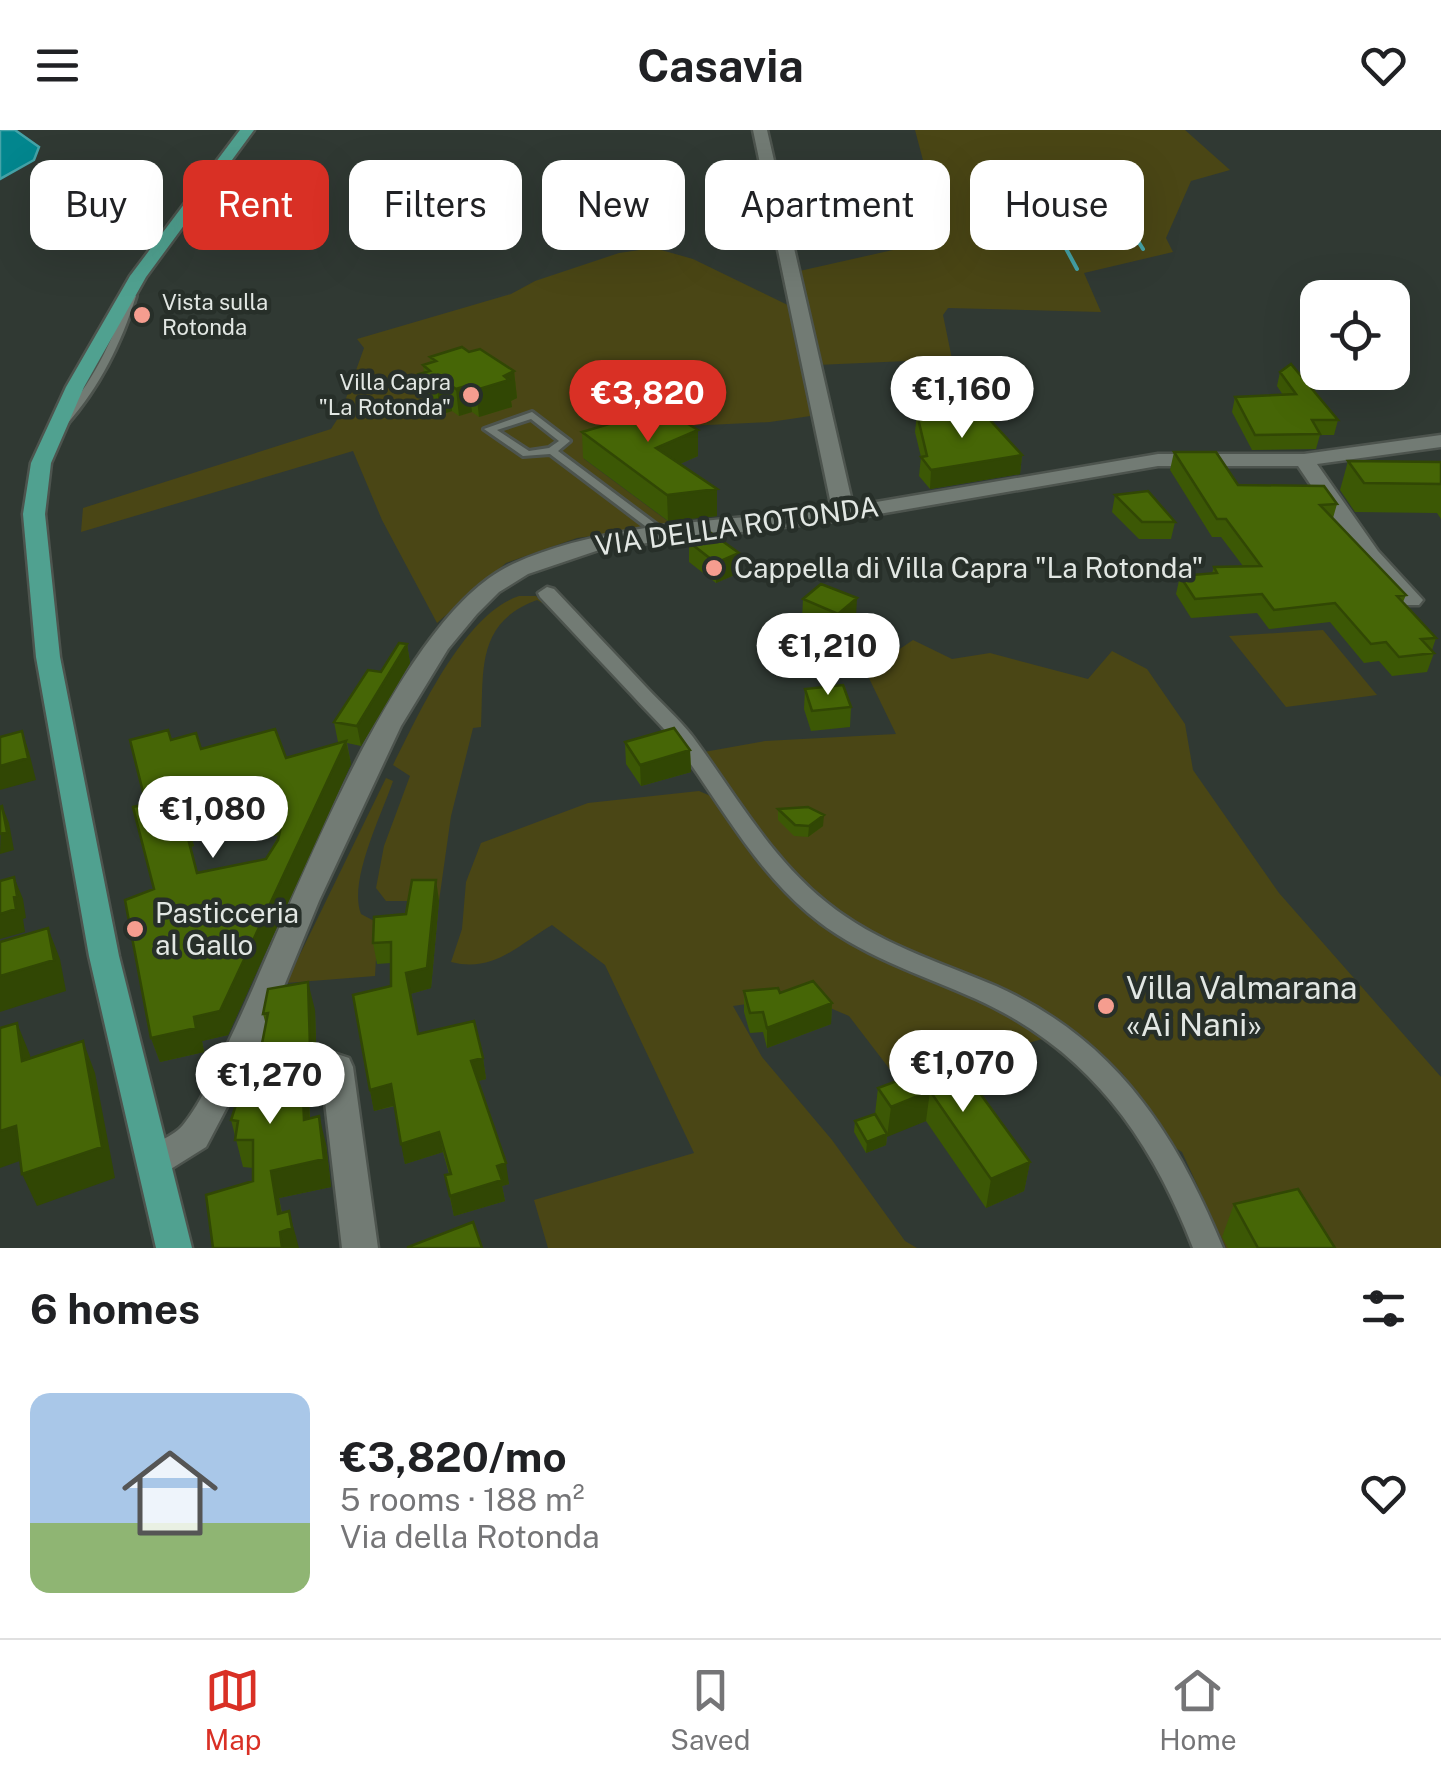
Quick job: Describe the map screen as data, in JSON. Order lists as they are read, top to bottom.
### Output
{
  "streets": {
    "street": ["VIA DELLA ROTONDA"]
  },
  "places": [
    "Vista sulla Rotonda",
    "Villa Capra \"La Rotonda\"",
    "Cappella di Villa Capra \"La Rotonda\"",
    "Pasticceria al Gallo",
    "Villa Valmarana «Ai Nani»"
  ],
  "page": {
    "header": "Casavia",
    "chip": [
      "Buy",
      "Rent",
      "Filters",
      "New",
      "Apartment",
      "House"
    ],
    "price": [
      "€1,160",
      "€3,820",
      "€1,210",
      "€1,080",
      "€1,070",
      "€1,270"
    ],
    "heading": "6 homes",
    "list": [
      {
        "name": "€3,820/mo",
        "note": "5 rooms · 188 m² · Via della Rotonda"
      }
    ],
    "tabs": ["Map", "Saved", "Home"]
  }
}
